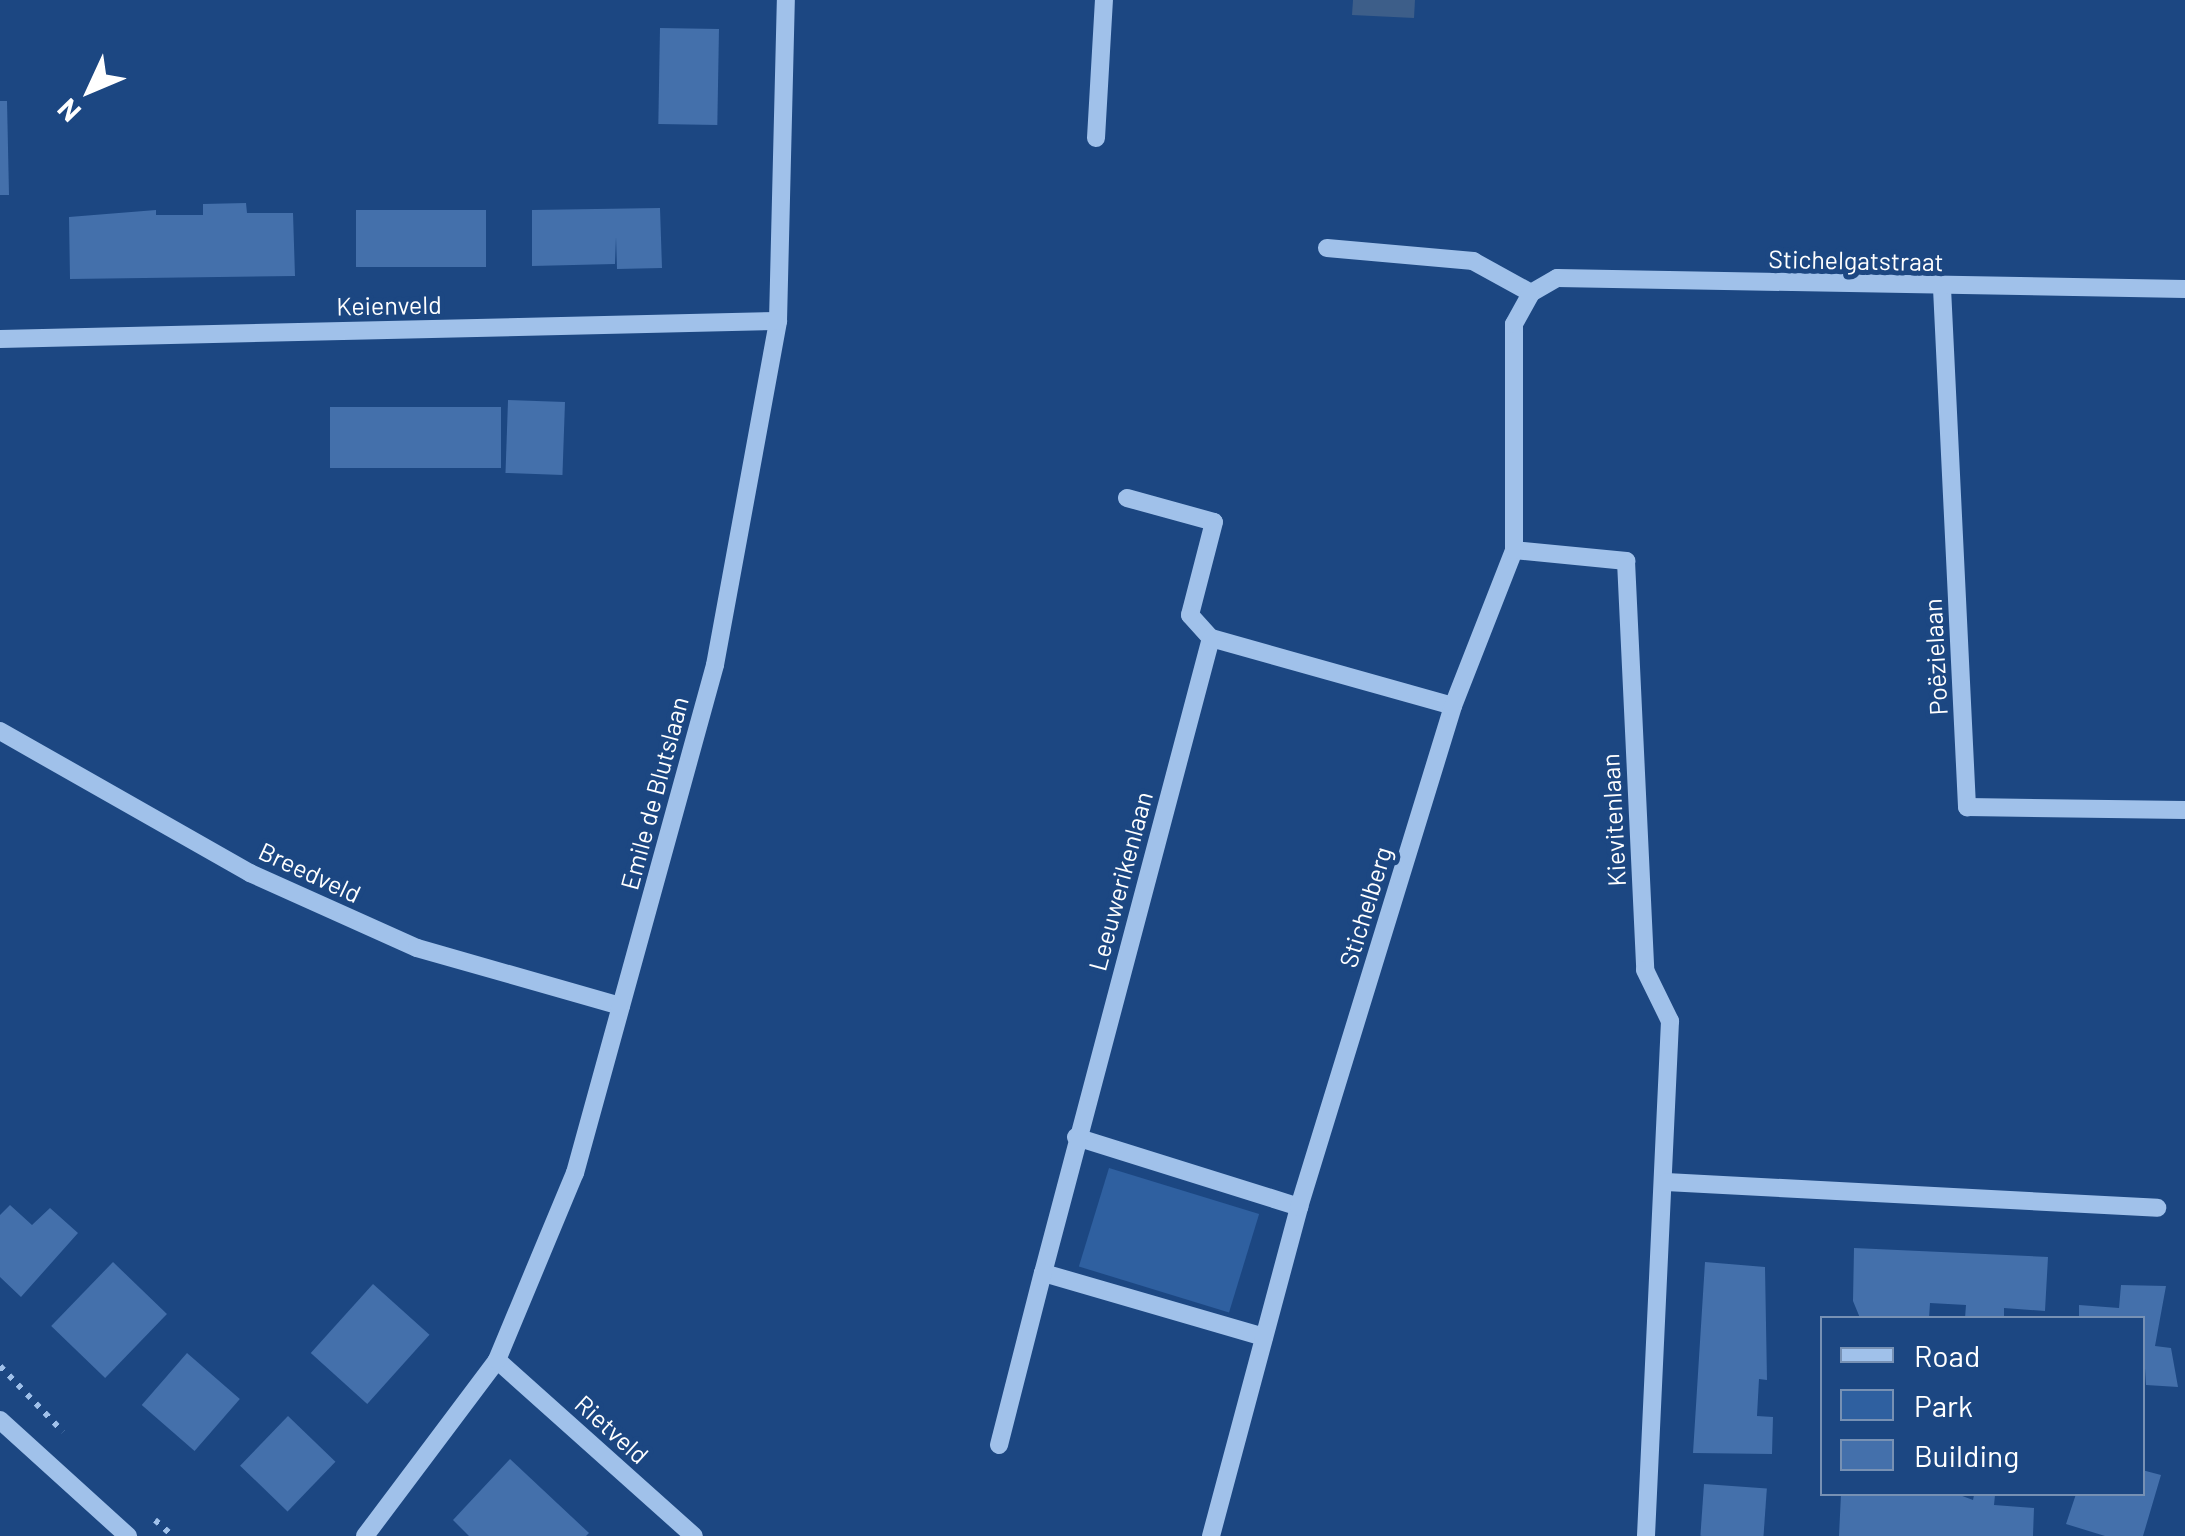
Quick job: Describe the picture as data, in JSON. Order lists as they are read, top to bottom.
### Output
{
  "streets": {
    "street": [
      "Stichelgatstraat",
      "Keienveld",
      "Poëzielaan",
      "Emile de Blutslaan",
      "Kievitenlaan",
      "Breedveld",
      "Leeuwerikenlaan",
      "Stichelberg",
      "Rietveld"
    ]
  },
  "crossings": [
    ["Stichelgatstraat", "Poëzielaan"],
    ["Stichelgatstraat", "Stichelberg"],
    ["Keienveld", "Emile de Blutslaan"],
    ["Emile de Blutslaan", "Breedveld"],
    ["Emile de Blutslaan", "Rietveld"],
    ["Kievitenlaan", "Stichelberg"]
  ],
  "legend": ["Road", "Park", "Building"],
  "north": "bottom left"
}
